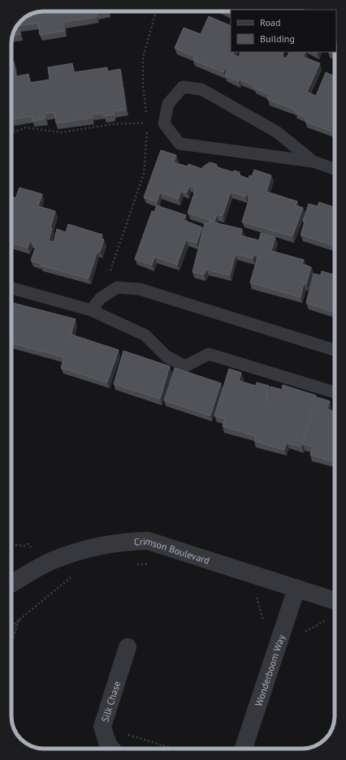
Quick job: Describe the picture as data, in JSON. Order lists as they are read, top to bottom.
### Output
{
  "streets": {
    "street": ["Crimson Boulevard", "Wonderboom Way", "Silk Chase"]
  },
  "crossings": [
    ["Crimson Boulevard", "Wonderboom Way"]
  ],
  "legend": ["Road", "Building"]
}
